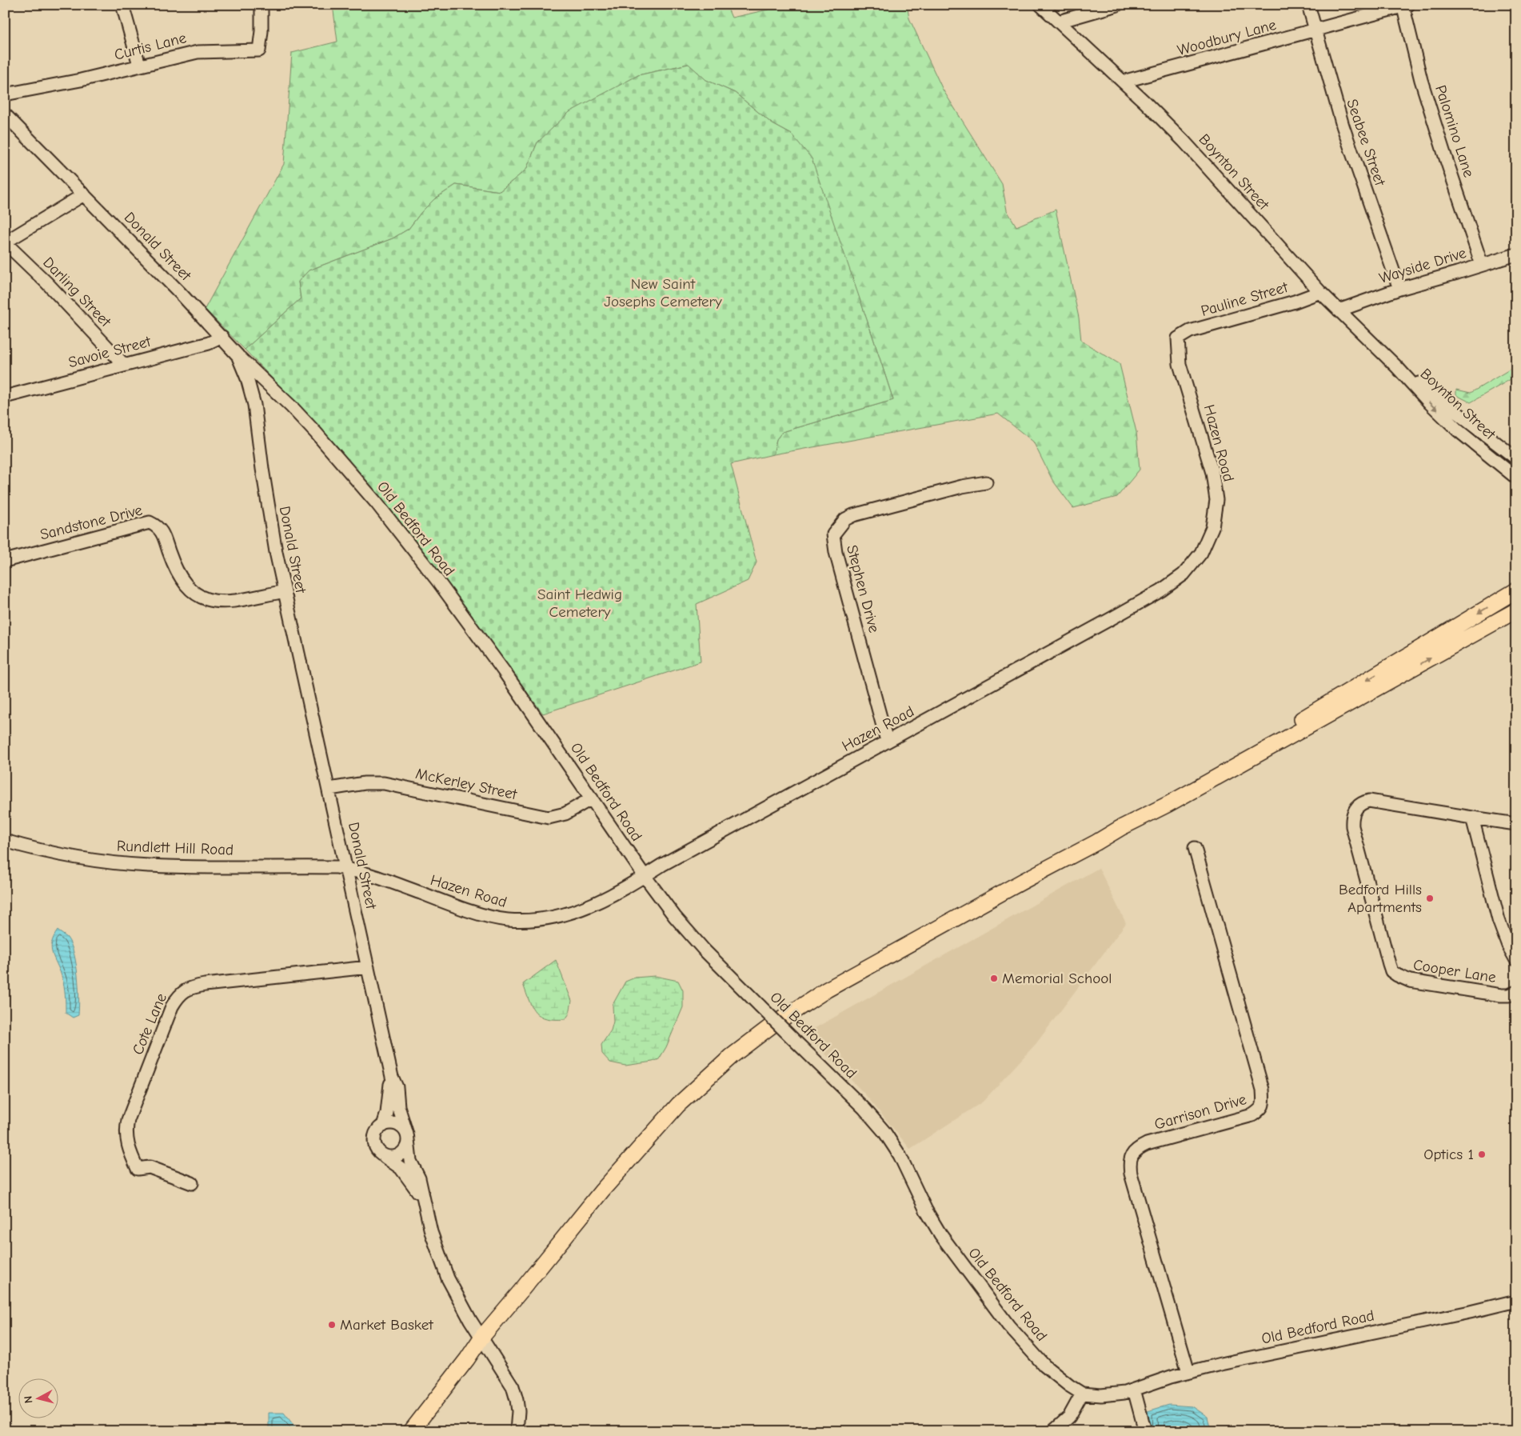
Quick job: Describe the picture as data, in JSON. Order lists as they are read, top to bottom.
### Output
{
  "streets": {
    "street": [
      "Woodbury Lane",
      "Curtis Lane",
      "Palomino Lane",
      "Seabee Street",
      "Boynton Street",
      "Donald Street",
      "Wayside Drive",
      "Darling Street",
      "Pauline Street",
      "Savoie Street",
      "Hazen Road",
      "Sandstone Drive",
      "Old Bedford Road",
      "Stephen Drive",
      "McKerley Street",
      "Rundlett Hill Road",
      "Cooper Lane",
      "Cote Lane",
      "Garrison Drive"
    ]
  },
  "crossings": [
    ["Woodbury Lane", "Palomino Lane"],
    ["Woodbury Lane", "Seabee Street"],
    ["Woodbury Lane", "Boynton Street"],
    ["Palomino Lane", "Wayside Drive"],
    ["Seabee Street", "Wayside Drive"],
    ["Boynton Street", "Wayside Drive"],
    ["Boynton Street", "Pauline Street"],
    ["Donald Street", "Savoie Street"],
    ["Donald Street", "Hazen Road"],
    ["Donald Street", "Sandstone Drive"],
    ["Donald Street", "Old Bedford Road"],
    ["Donald Street", "McKerley Street"],
    ["Donald Street", "Rundlett Hill Road"],
    ["Donald Street", "Cote Lane"],
    ["Darling Street", "Savoie Street"],
    ["Pauline Street", "Hazen Road"],
    ["Hazen Road", "Old Bedford Road"],
    ["Hazen Road", "Stephen Drive"],
    ["Hazen Road", "Rundlett Hill Road"],
    ["Old Bedford Road", "McKerley Street"],
    ["Old Bedford Road", "Garrison Drive"]
  ],
  "parks": ["New Saint Josephs Cemetery", "Saint Hedwig Cemetery"],
  "places": [
    "Bedford Hills Apartments",
    "Memorial School",
    "Optics 1",
    "Market Basket"
  ],
  "north": "left"
}
